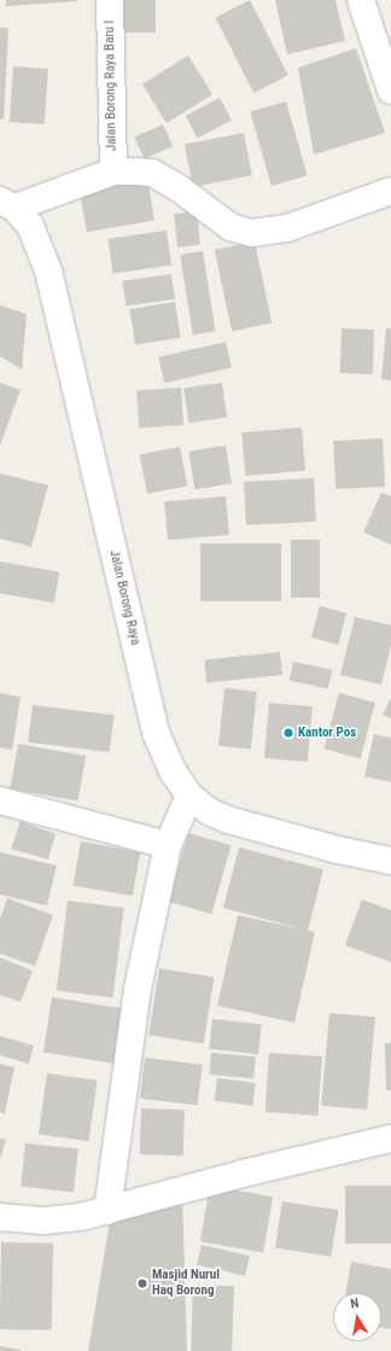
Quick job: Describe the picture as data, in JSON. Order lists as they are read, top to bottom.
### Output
{
  "streets": {
    "street": ["Jalan Borong Raya Baru I", "Jalan Borong Raya"]
  },
  "places": ["Kantor Pos", "Masjid Nurul Haq Borong"],
  "north": "top"
}
